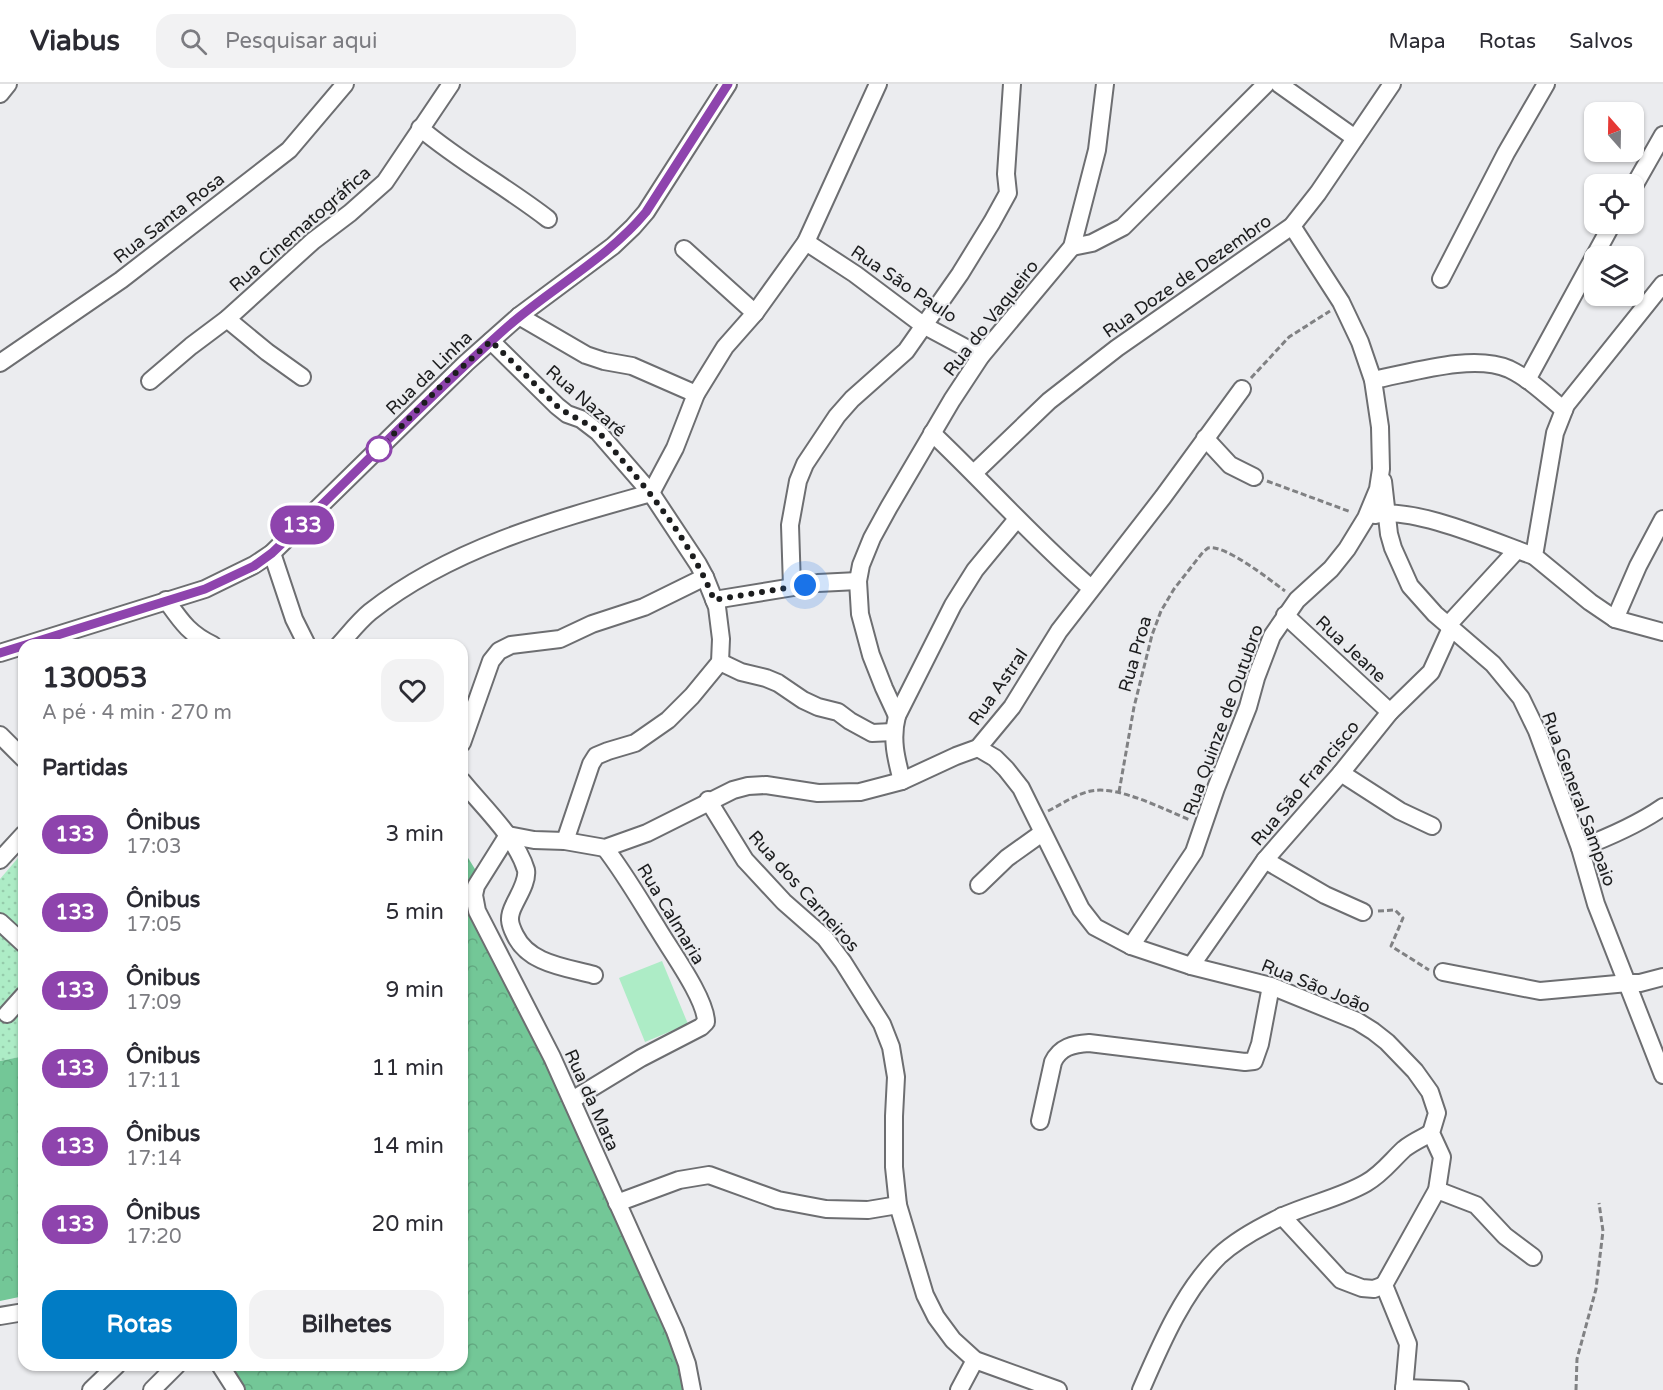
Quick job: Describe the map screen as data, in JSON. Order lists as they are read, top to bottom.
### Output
{
  "streets": {
    "street": [
      "Rua Santa Rosa",
      "Rua Cinematográfica",
      "Rua Doze de Dezembro",
      "Rua São Paulo",
      "Rua do Vaqueiro",
      "Rua da Linha",
      "Rua Nazaré",
      "Rua Jeane",
      "Rua Astral",
      "Rua Quinze de Outubro",
      "Rua São Francisco",
      "Rua General Sampaio",
      "Rua dos Carneiros",
      "Rua Calmaria",
      "Rua São João",
      "Rua da Mata"
    ],
    "path": ["Rua Proa"]
  },
  "crossings": [
    ["Rua Doze de Dezembro", "Rua General Sampaio"],
    ["Rua São Paulo", "Rua do Vaqueiro"],
    ["Rua do Vaqueiro", "Rua Astral"],
    ["Rua da Linha", "Rua Nazaré"],
    ["Rua Jeane", "Rua Quinze de Outubro"],
    ["Rua Jeane", "Rua São Francisco"],
    ["Rua Proa", "Rua Quinze de Outubro"],
    ["Rua Astral", "Rua dos Carneiros"],
    ["Rua Astral", "Rua Calmaria"],
    ["Rua Astral", "Rua São João"],
    ["Rua Astral", "Rua da Mata"],
    ["Rua Quinze de Outubro", "Rua General Sampaio"],
    ["Rua Quinze de Outubro", "Rua São João"],
    ["Rua São Francisco", "Rua General Sampaio"],
    ["Rua São Francisco", "Rua São João"],
    ["Rua Calmaria", "Rua da Mata"]
  ],
  "lines": ["bus line 133"],
  "north": "top",
  "page": {
    "header": "Viabus",
    "search": "Pesquisar aqui",
    "nav": ["Mapa", "Rotas", "Salvos"],
    "on_map": "133",
    "heading": [
      ["130053", "A pé · 4 min · 270 m"],
      "Partidas"
    ],
    "list": [
      {
        "mark": "133",
        "name": "Ônibus",
        "note": "17:03",
        "value": "3 min"
      },
      {
        "mark": "133",
        "name": "Ônibus",
        "note": "17:05",
        "value": "5 min"
      },
      {
        "mark": "133",
        "name": "Ônibus",
        "note": "17:09",
        "value": "9 min"
      },
      {
        "mark": "133",
        "name": "Ônibus",
        "note": "17:11",
        "value": "11 min"
      },
      {
        "mark": "133",
        "name": "Ônibus",
        "note": "17:14",
        "value": "14 min"
      },
      {
        "mark": "133",
        "name": "Ônibus",
        "note": "17:20",
        "value": "20 min"
      }
    ],
    "buttons": ["Rotas", "Bilhetes"]
  }
}
